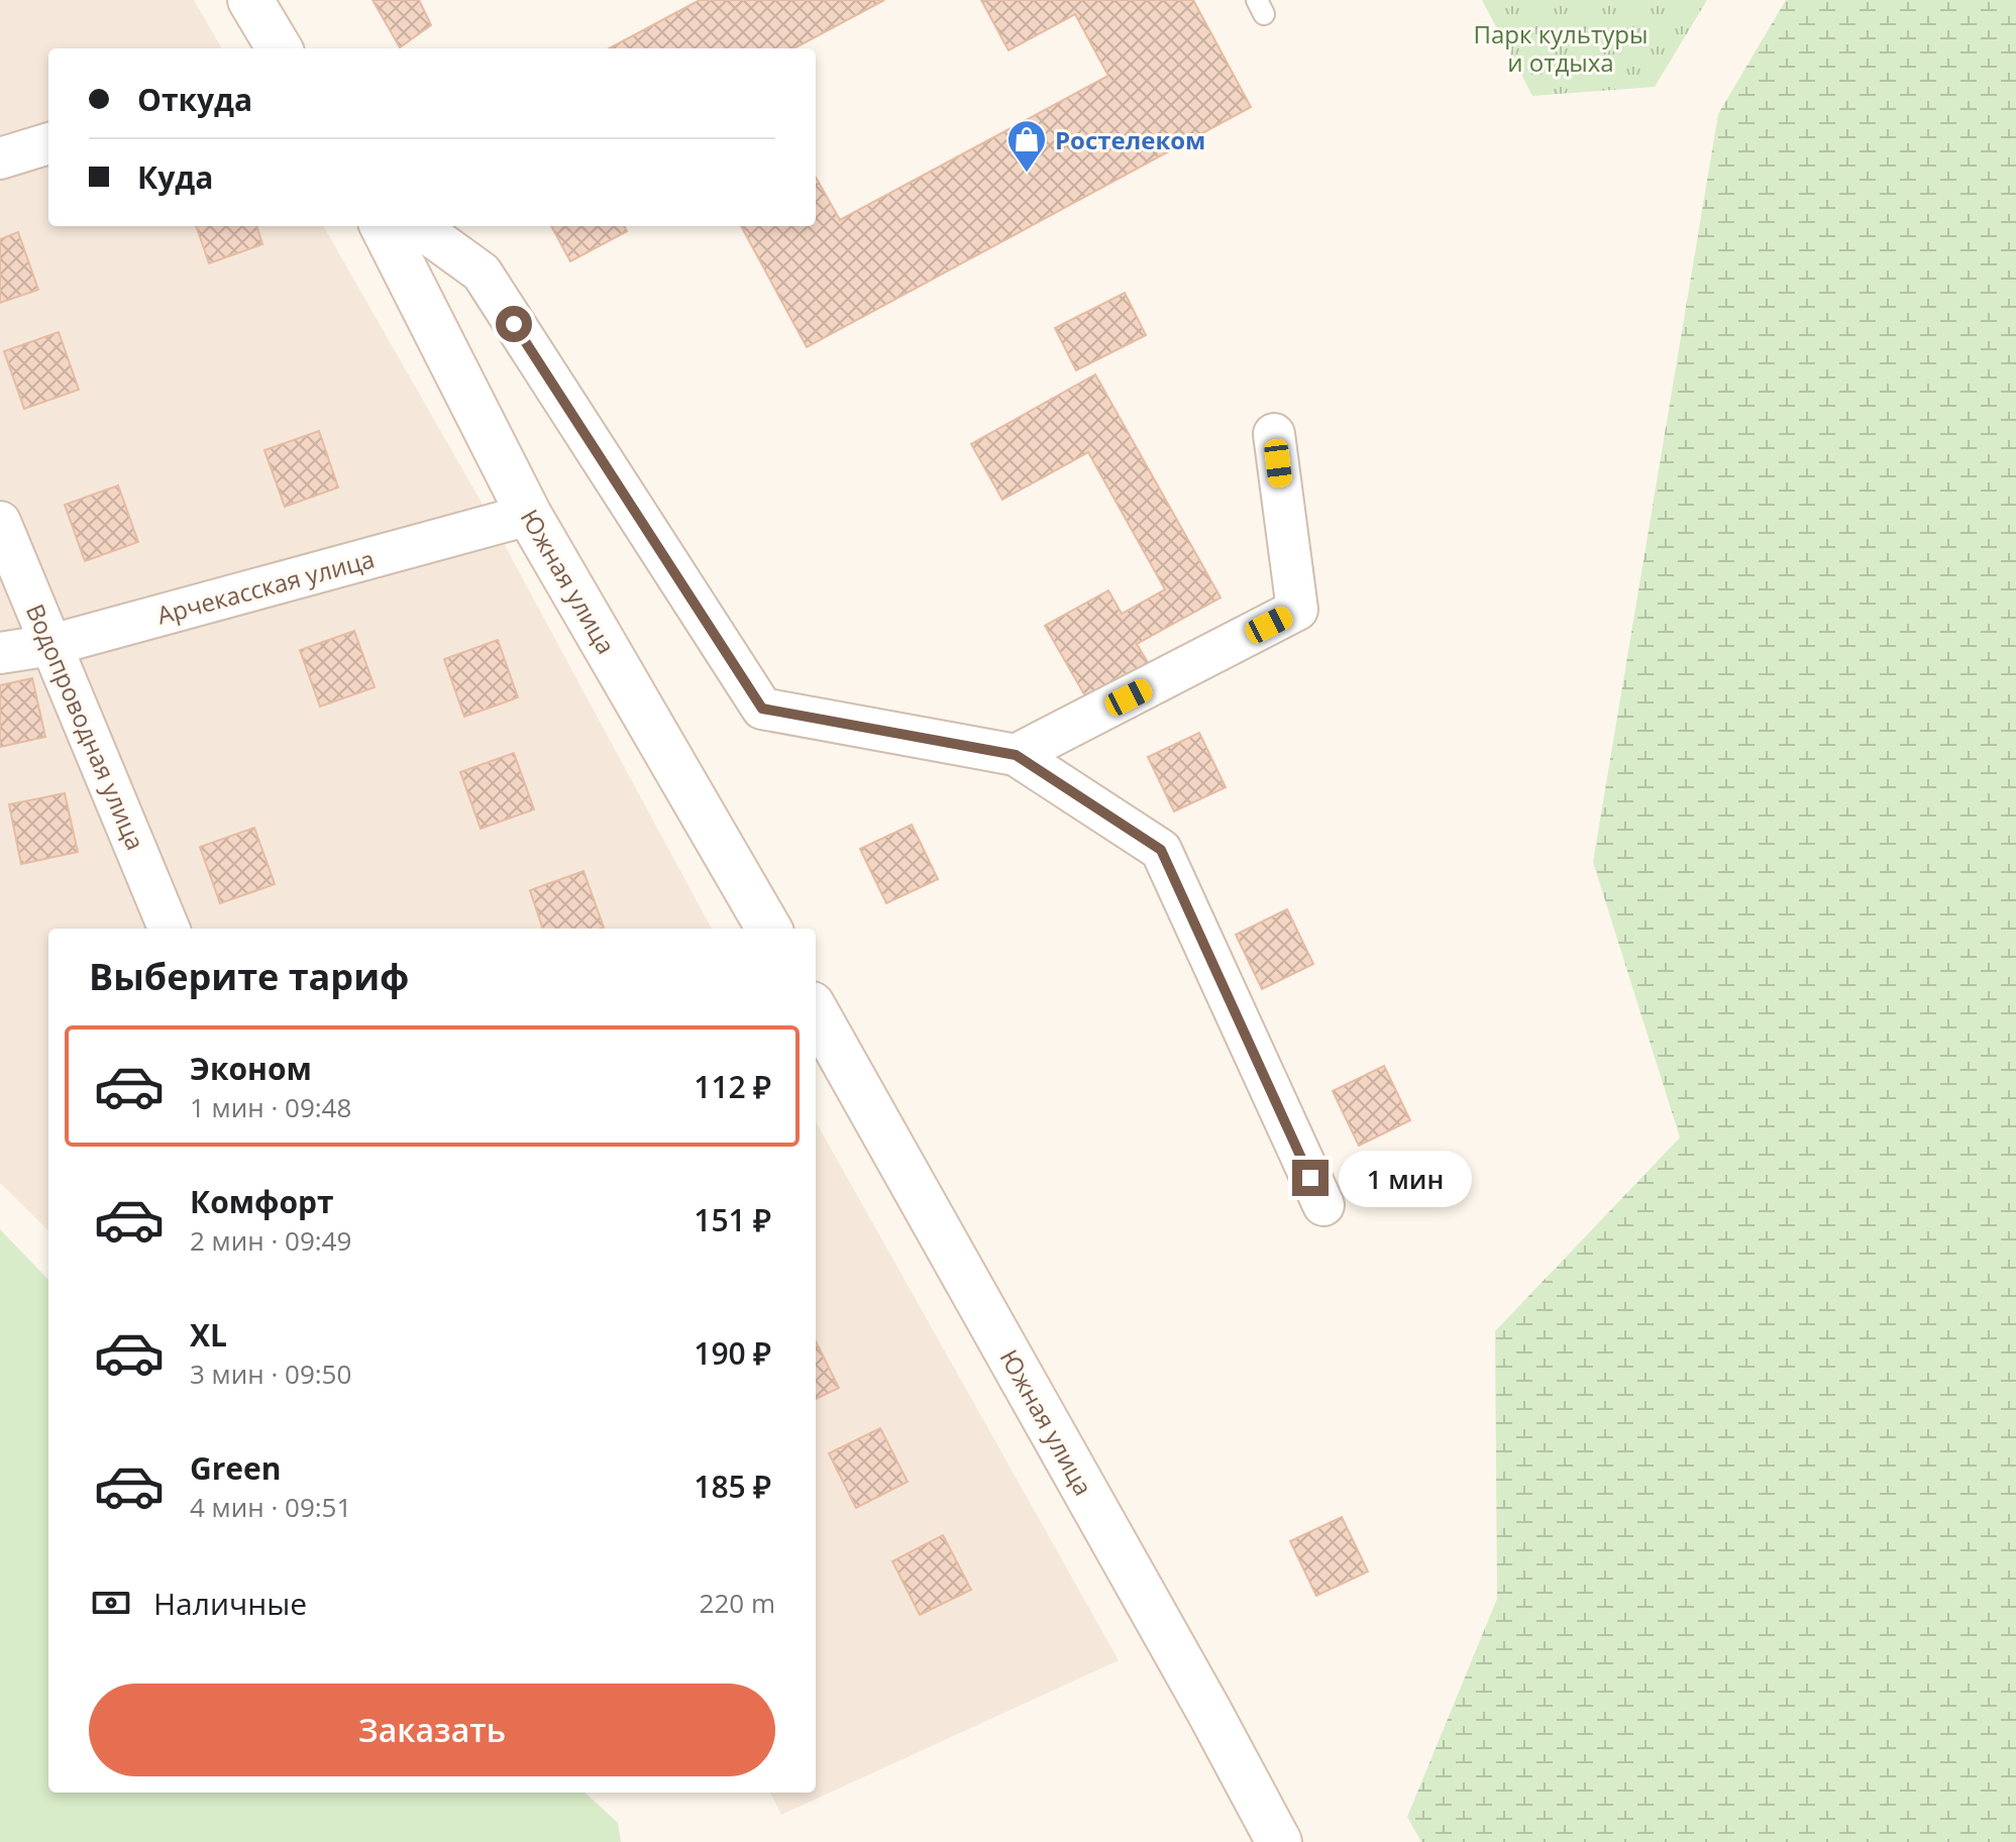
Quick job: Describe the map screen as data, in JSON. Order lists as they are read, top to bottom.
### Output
{
  "streets": {
    "street": ["Южная улица", "Арчекасская улица", "Водопроводная улица"]
  },
  "crossings": [
    ["Южная улица", "Арчекасская улица"],
    ["Арчекасская улица", "Водопроводная улица"]
  ],
  "parks": ["Парк культуры и отдыха"],
  "places": {
    "shop": ["Ростелеком"]
  },
  "page": {
    "banner": ["Откуда", "Куда"],
    "heading": "Выберите тариф",
    "list": [
      {
        "name": "Эконом",
        "note": "1 мин · 09:48",
        "value": "112 ₽"
      },
      {
        "name": "Комфорт",
        "note": "2 мин · 09:49",
        "value": "151 ₽"
      },
      {
        "name": "XL",
        "note": "3 мин · 09:50",
        "value": "190 ₽"
      },
      {
        "name": "Green",
        "note": "4 мин · 09:51",
        "value": "185 ₽"
      }
    ],
    "bubble": "1 мин",
    "pay": ["Наличные", "220 m"],
    "buttons": "Заказать"
  }
}
